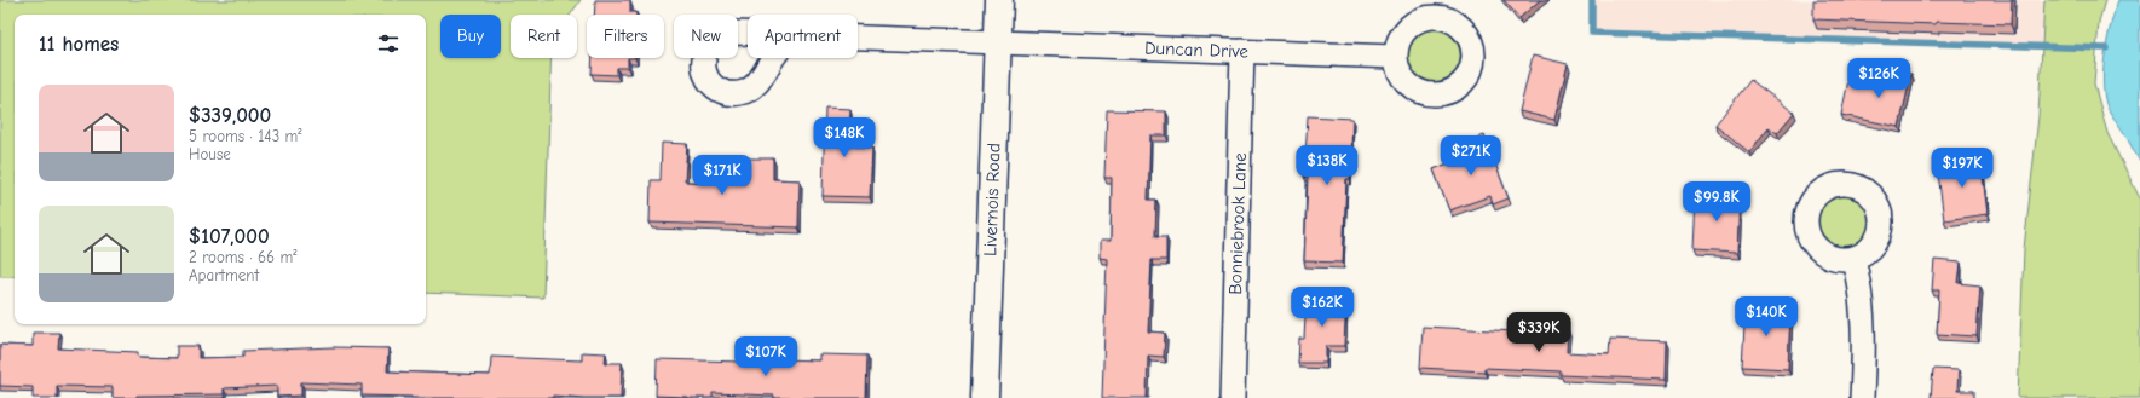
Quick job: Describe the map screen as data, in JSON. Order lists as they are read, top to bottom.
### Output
{
  "streets": {
    "main road": ["Livernois Road"],
    "street": ["Duncan Drive", "Bonniebrook Lane"]
  },
  "crossings": [
    ["Duncan Drive", "Livernois Road"],
    ["Duncan Drive", "Bonniebrook Lane"]
  ],
  "page": {
    "chip": [
      "Buy",
      "Rent",
      "Filters",
      "New",
      "Apartment"
    ],
    "heading": "11 homes",
    "price": [
      "$126K",
      "$148K",
      "$271K",
      "$138K",
      "$197K",
      "$171K",
      "$99.8K",
      "$162K",
      "$140K",
      "$339K",
      "$107K"
    ],
    "list": [
      {
        "name": "$339,000",
        "note": "5 rooms · 143 m² · House"
      },
      {
        "name": "$107,000",
        "note": "2 rooms · 66 m² · Apartment"
      }
    ]
  }
}
